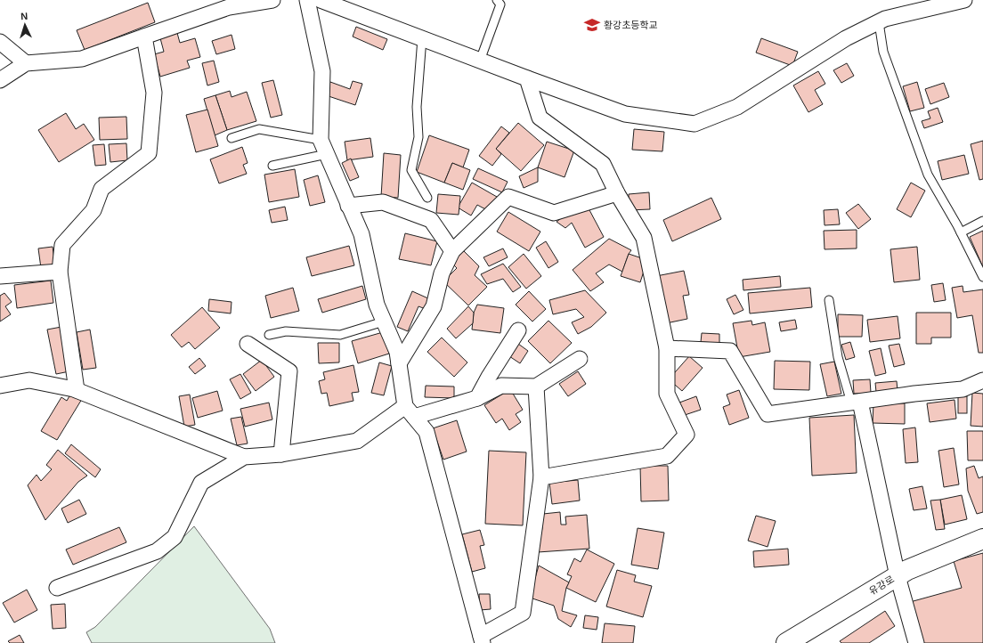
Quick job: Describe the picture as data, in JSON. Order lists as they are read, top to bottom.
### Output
{
  "streets": {
    "main road": ["유강로"]
  },
  "places": {
    "school or university": ["황강초등학교"]
  },
  "north": "top"
}
